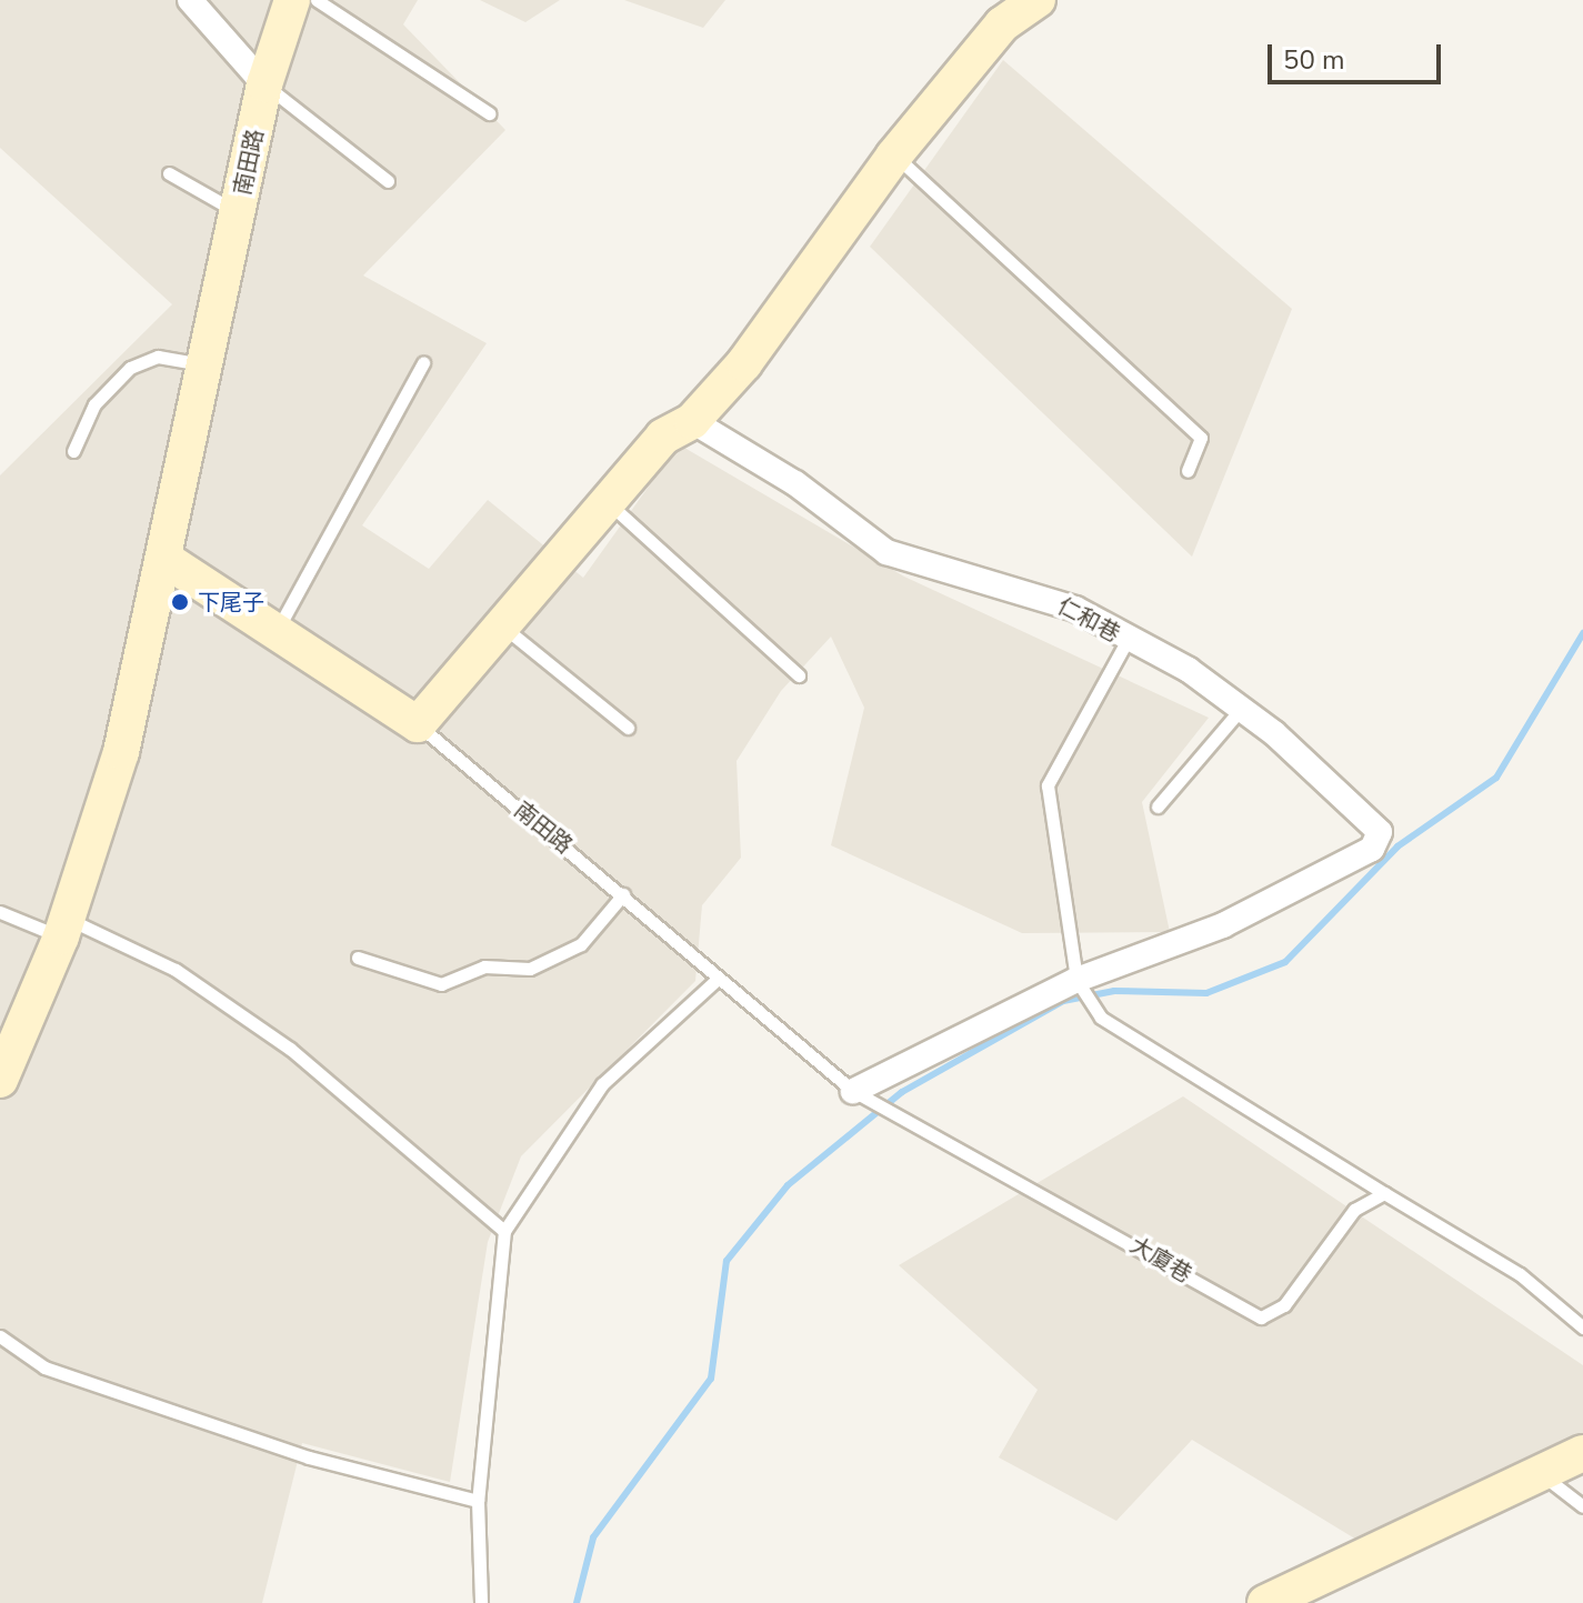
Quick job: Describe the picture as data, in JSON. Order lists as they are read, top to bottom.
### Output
{
  "streets": {
    "street": ["南田路", "仁和巷"],
    "lane": ["大廈巷"]
  },
  "crossings": [
    ["南田路", "大廈巷"],
    ["仁和巷", "大廈巷"]
  ],
  "places": ["下尾子"],
  "scale_bar": "50 m"
}
